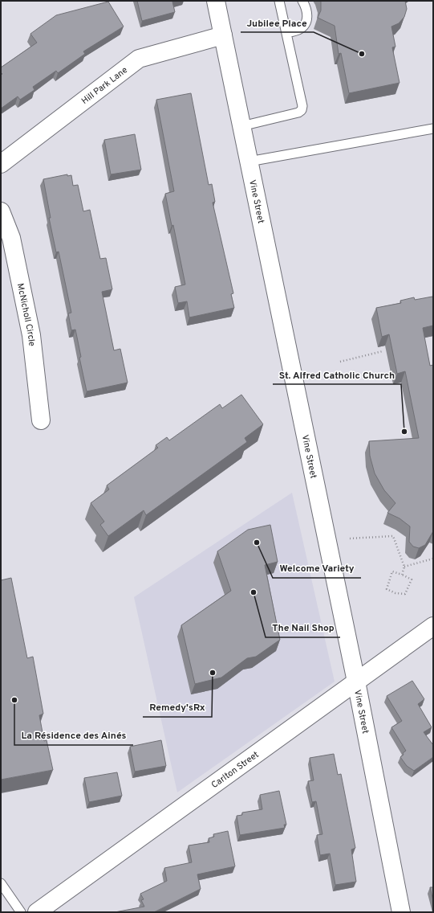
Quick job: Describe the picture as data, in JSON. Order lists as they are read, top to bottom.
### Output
{
  "streets": {
    "street": [
      "Hill Park Lane",
      "Vine Street",
      "McNicholl Circle",
      "Carlton Street"
    ]
  },
  "crossings": [
    ["Hill Park Lane", "Vine Street"],
    ["Vine Street", "Carlton Street"]
  ],
  "places": [
    "Jubilee Place",
    "St. Alfred Catholic Church",
    "Welcome Variety",
    "The Nail Shop",
    "Remedy'sRx",
    "La Résidence des Ainés"
  ]
}
